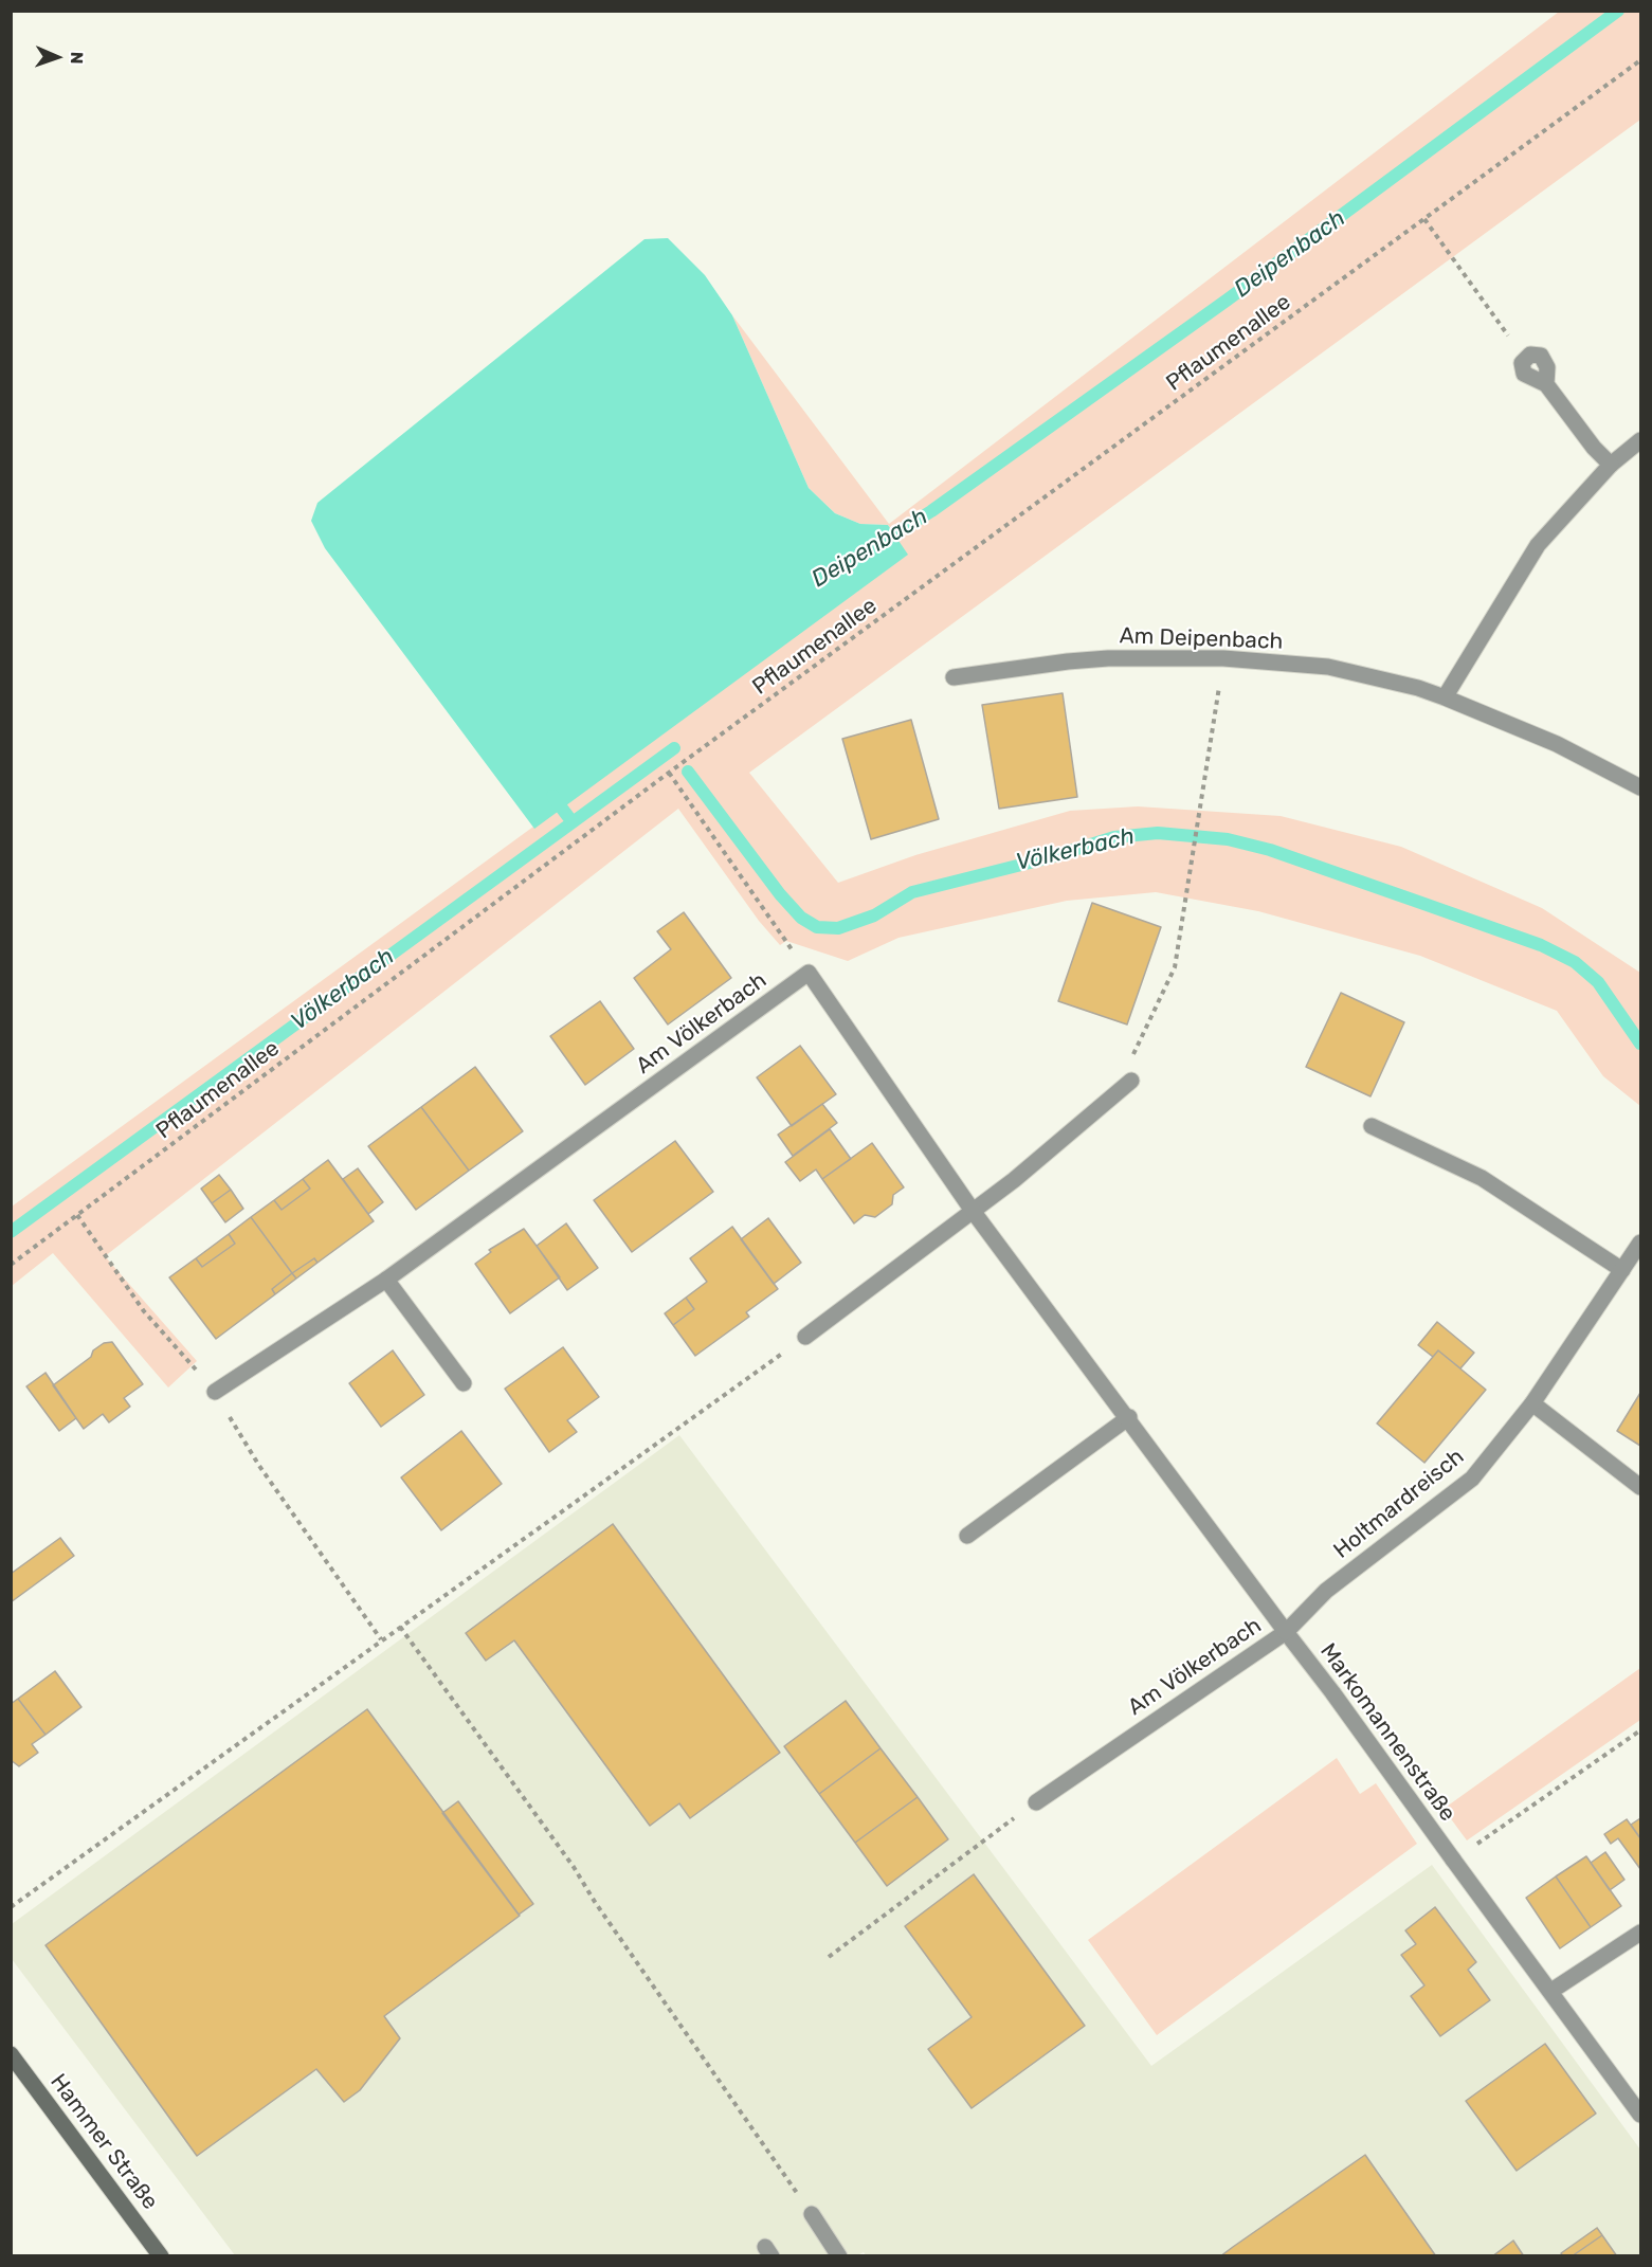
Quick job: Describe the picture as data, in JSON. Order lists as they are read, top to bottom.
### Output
{
  "streets": {
    "main road": ["Hammer Straße"],
    "street": [
      "Am Deipenbach",
      "Am Völkerbach",
      "Holtmardreisch",
      "Markomannenstraße"
    ],
    "path": ["Pflaumenallee"]
  },
  "crossings": [
    ["Am Völkerbach", "Holtmardreisch"],
    ["Am Völkerbach", "Markomannenstraße"],
    ["Holtmardreisch", "Markomannenstraße"]
  ],
  "water": ["Deipenbach", "Völkerbach"],
  "north": "right"
}
